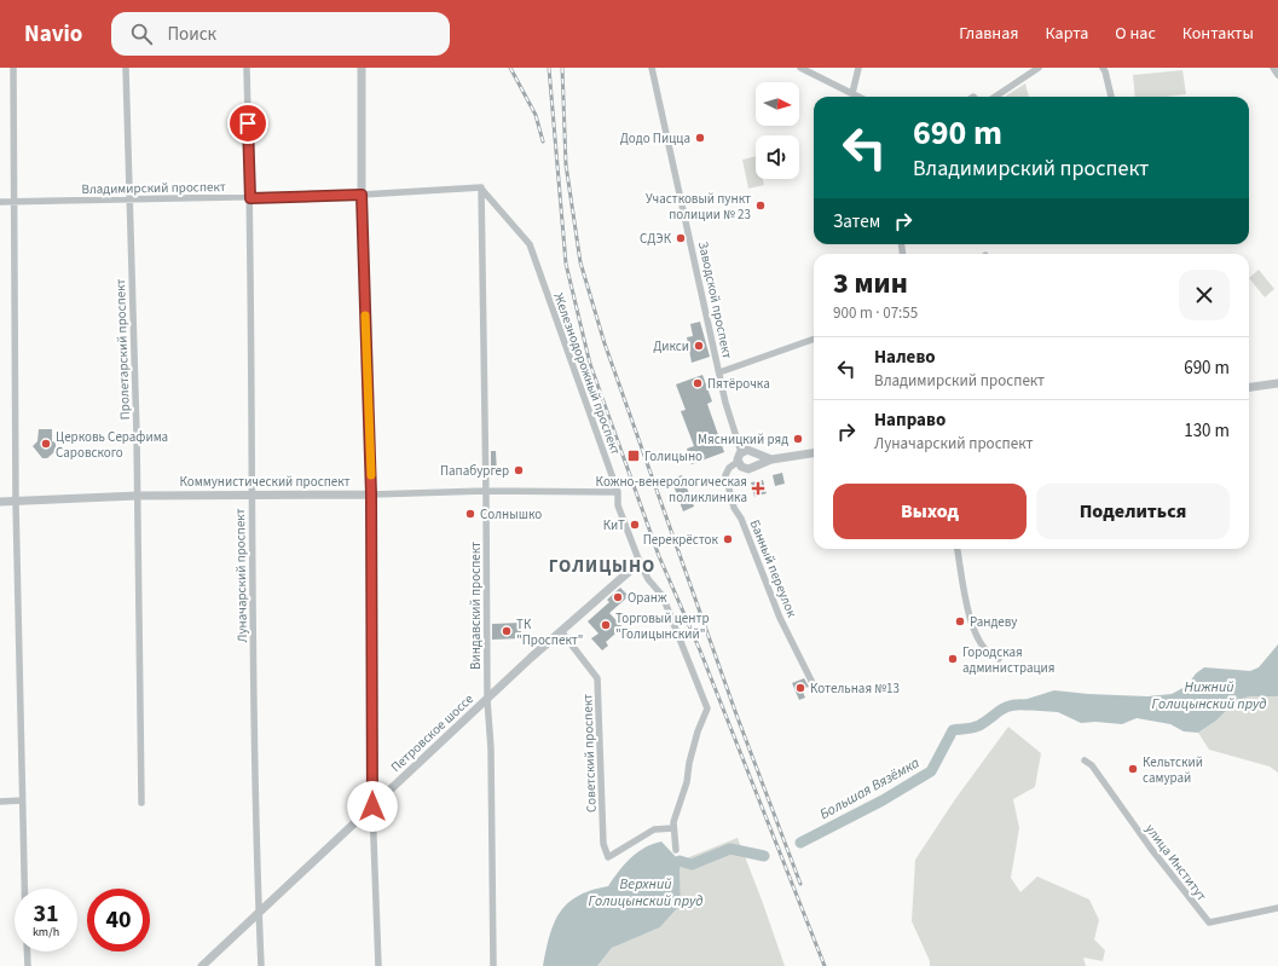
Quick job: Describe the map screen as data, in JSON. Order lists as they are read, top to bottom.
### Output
{
  "streets": {
    "street": [
      "Владимирский проспект",
      "Заводской проспект",
      "Пролетарский проспект",
      "Железнодорожный проспект",
      "Коммунистический проспект",
      "Банный переулок",
      "Луначарский проспект",
      "Виндавский проспект",
      "Петровское шоссе",
      "Советский проспект",
      "улица Институт"
    ]
  },
  "crossings": [
    ["Владимирский проспект", "Пролетарский проспект"],
    ["Владимирский проспект", "Железнодорожный проспект"],
    ["Владимирский проспект", "Луначарский проспект"],
    ["Владимирский проспект", "Виндавский проспект"],
    ["Заводской проспект", "Банный переулок"],
    ["Пролетарский проспект", "Коммунистический проспект"],
    ["Железнодорожный проспект", "Коммунистический проспект"],
    ["Железнодорожный проспект", "Виндавский проспект"],
    ["Железнодорожный проспект", "Петровское шоссе"],
    ["Железнодорожный проспект", "Советский проспект"],
    ["Коммунистический проспект", "Луначарский проспект"],
    ["Коммунистический проспект", "Виндавский проспект"],
    ["Луначарский проспект", "Петровское шоссе"],
    ["Виндавский проспект", "Петровское шоссе"],
    ["Петровское шоссе", "Советский проспект"]
  ],
  "districts": ["ГОЛИЦЫНО"],
  "water": ["Нижний Голицынский пруд", "Большая Вязёмка", "Верхний Голицынский пруд"],
  "places": {
    "other": [
      "Додо Пицца",
      "Участковый пункт полиции № 23",
      "СДЭК",
      "Дикси",
      "Пятёрочка",
      "Мясницкий ряд",
      "Церковь Серафима Саровского",
      "Папабургер",
      "Солнышко",
      "КиТ",
      "Перекрёсток",
      "Оранж",
      "Рандеву",
      "Торговый центр \"Голицынский\"",
      "ТК \"Проспект\"",
      "Городская администрация",
      "Котельная №13",
      "Кельтский самурай"
    ],
    "transit": ["Голицыно"],
    "health": ["Кожно-венерологическая поликлиника"]
  },
  "north": "right",
  "page": {
    "header": "Navio",
    "search": "Поиск",
    "nav": [
      "Главная",
      "Карта",
      "О нас",
      "Контакты"
    ],
    "turn": ["690 m", "Владимирский проспект"],
    "then": "Затем",
    "heading": ["3 мин", "900 m · 07:55"],
    "list": [
      {
        "name": "Налево",
        "note": "Владимирский проспект",
        "value": "690 m"
      },
      {
        "name": "Направо",
        "note": "Луначарский проспект",
        "value": "130 m"
      }
    ],
    "buttons": ["Выход", "Поделиться"],
    "speed": "31 km/h",
    "limit": "40"
  }
}
